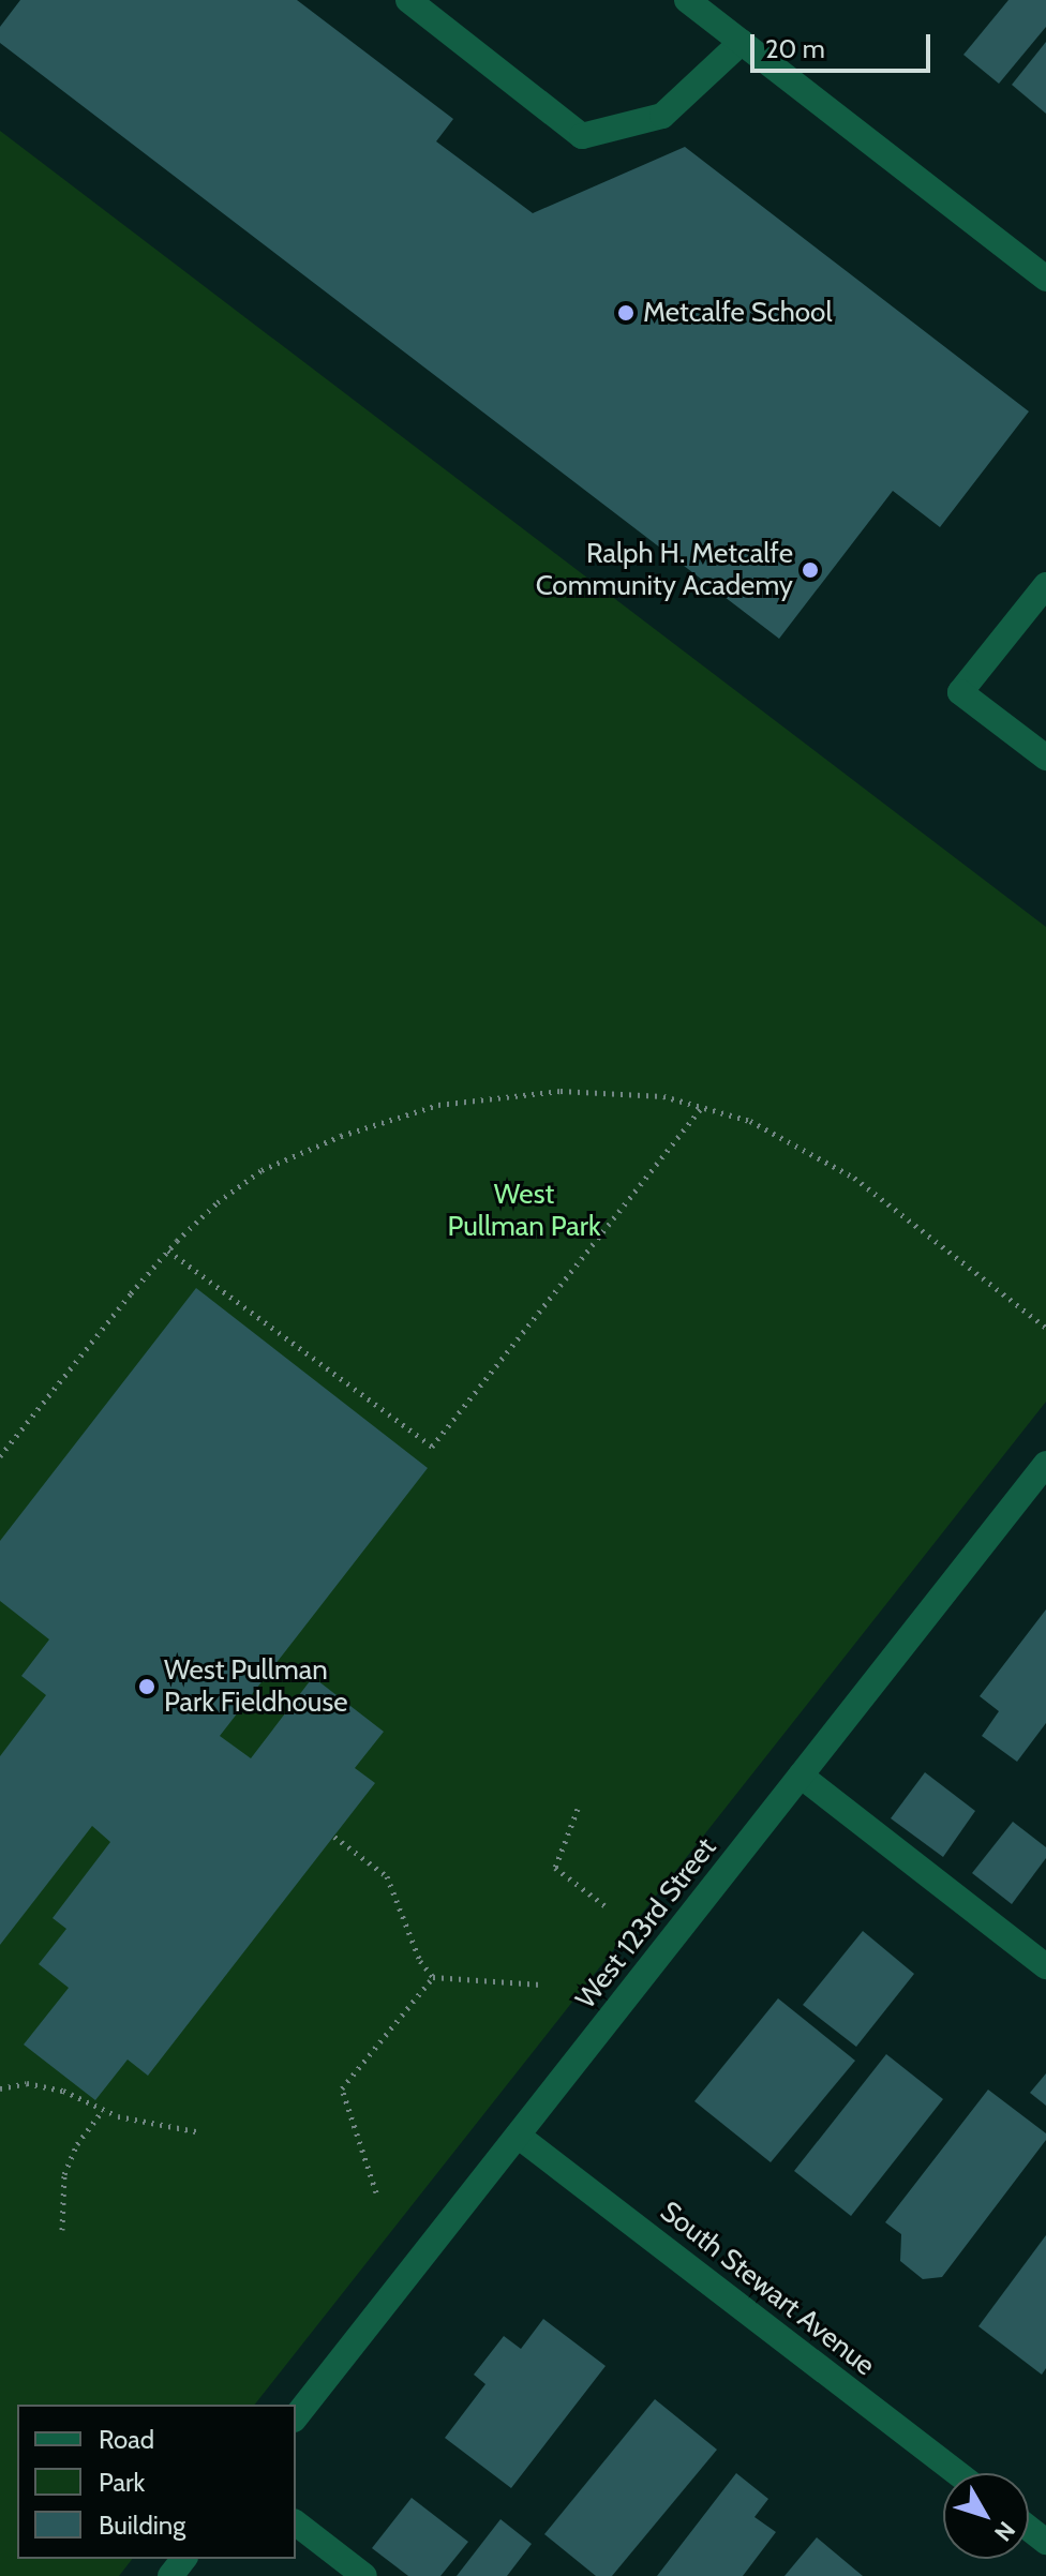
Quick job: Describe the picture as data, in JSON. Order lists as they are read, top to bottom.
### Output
{
  "streets": {
    "street": ["West 123rd Street", "South Stewart Avenue"]
  },
  "crossings": [
    ["West 123rd Street", "South Stewart Avenue"]
  ],
  "parks": ["West Pullman Park"],
  "places": ["Metcalfe School", "Ralph H. Metcalfe Community Academy", "West Pullman Park Fieldhouse"],
  "legend": ["Road", "Park", "Building"],
  "scale_bar": "20 m",
  "north": "bottom right"
}
